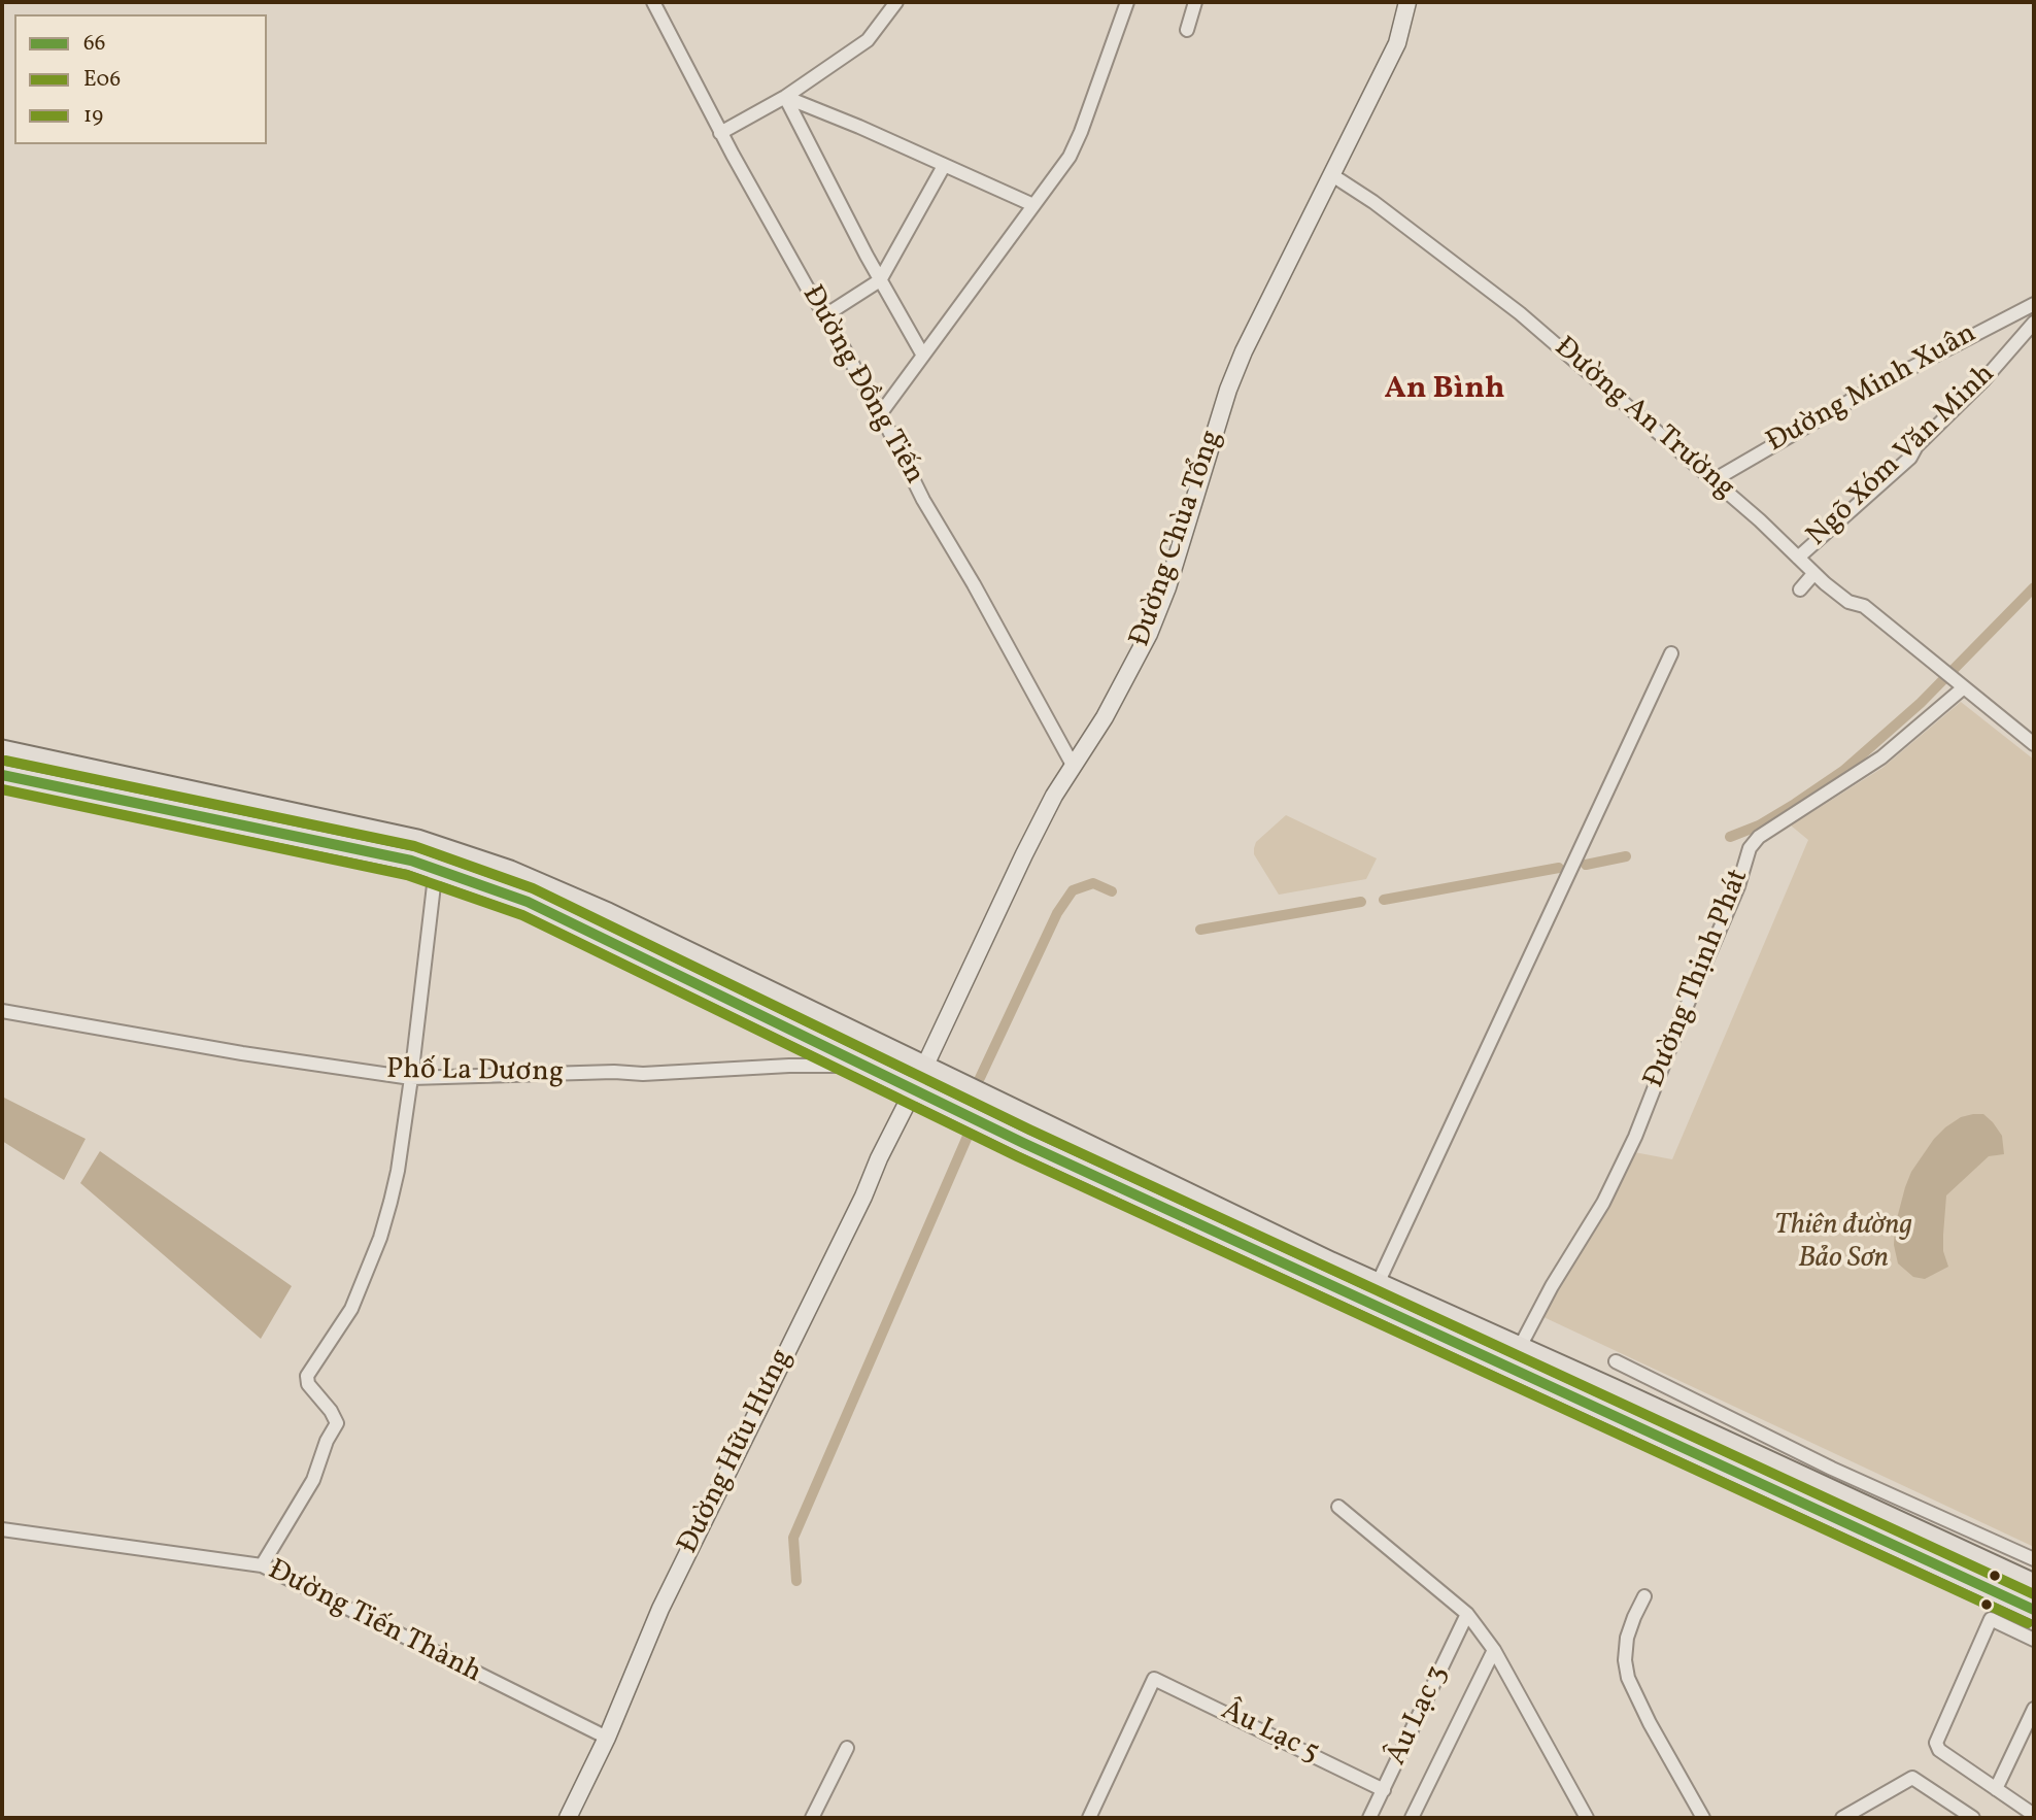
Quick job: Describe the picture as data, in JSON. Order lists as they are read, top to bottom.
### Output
{
  "streets": {
    "main road": ["Đường Chùa Tổng", "Đường Hữu Hưng"],
    "street": [
      "Đường Đồng Tiến",
      "Đường Minh Xuân",
      "Đường An Trường",
      "Ngõ Xóm Văn Minh",
      "Đường Thịnh Phát",
      "Phố La Dương",
      "Đường Tiến Thành",
      "Âu Lạc 3",
      "Âu Lạc 5"
    ]
  },
  "crossings": [
    ["Đường Đồng Tiến", "Đường Chùa Tổng"],
    ["Đường Minh Xuân", "Đường An Trường"],
    ["Đường An Trường", "Ngõ Xóm Văn Minh"],
    ["Đường An Trường", "Đường Chùa Tổng"],
    ["Đường An Trường", "Đường Thịnh Phát"],
    ["Đường Chùa Tổng", "Đường Hữu Hưng"],
    ["Đường Hữu Hưng", "Đường Tiến Thành"],
    ["Âu Lạc 3", "Âu Lạc 5"]
  ],
  "districts": ["An Bình"],
  "parks": ["Thiên đường Bảo Sơn"],
  "lines": ["transit line 19", "transit line 66", "transit line E06"],
  "legend": ["66", "E06", "19"]
}
